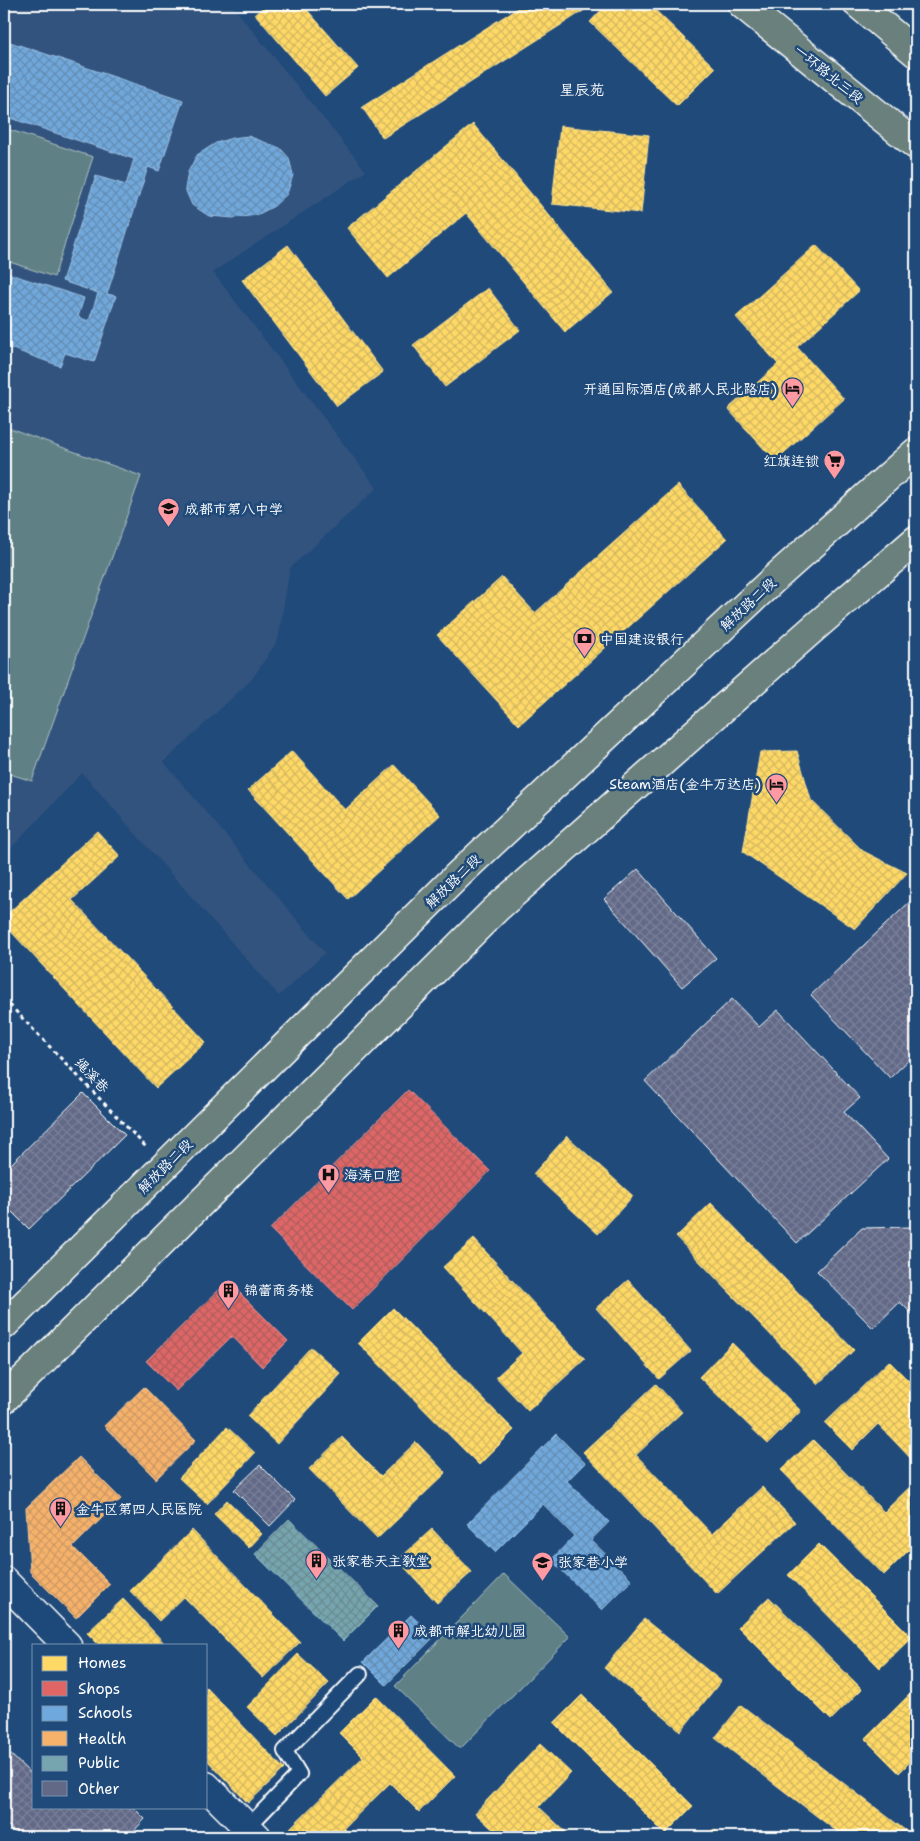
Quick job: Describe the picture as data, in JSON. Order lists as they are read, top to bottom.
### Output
{
  "streets": {
    "main road": ["一环路北三段", "解放路二段"],
    "path": ["绳溪巷"]
  },
  "crossings": [
    ["解放路二段", "绳溪巷"]
  ],
  "districts": ["星辰苑"],
  "places": {
    "hotel": ["开通国际酒店(成都人民北路店)", "Steam酒店(金牛万达店)"],
    "supermarket": ["红旗连锁"],
    "school or university": ["成都市第八中学", "张家巷小学"],
    "bank": ["中国建设银行"],
    "hospital": ["海涛口腔"],
    "building": [
      "锦蕾商务楼",
      "金牛区第四人民医院",
      "张家巷天主教堂",
      "成都市解北幼儿园"
    ]
  },
  "legend": [
    "Homes",
    "Shops",
    "Schools",
    "Health",
    "Public",
    "Other"
  ]
}
